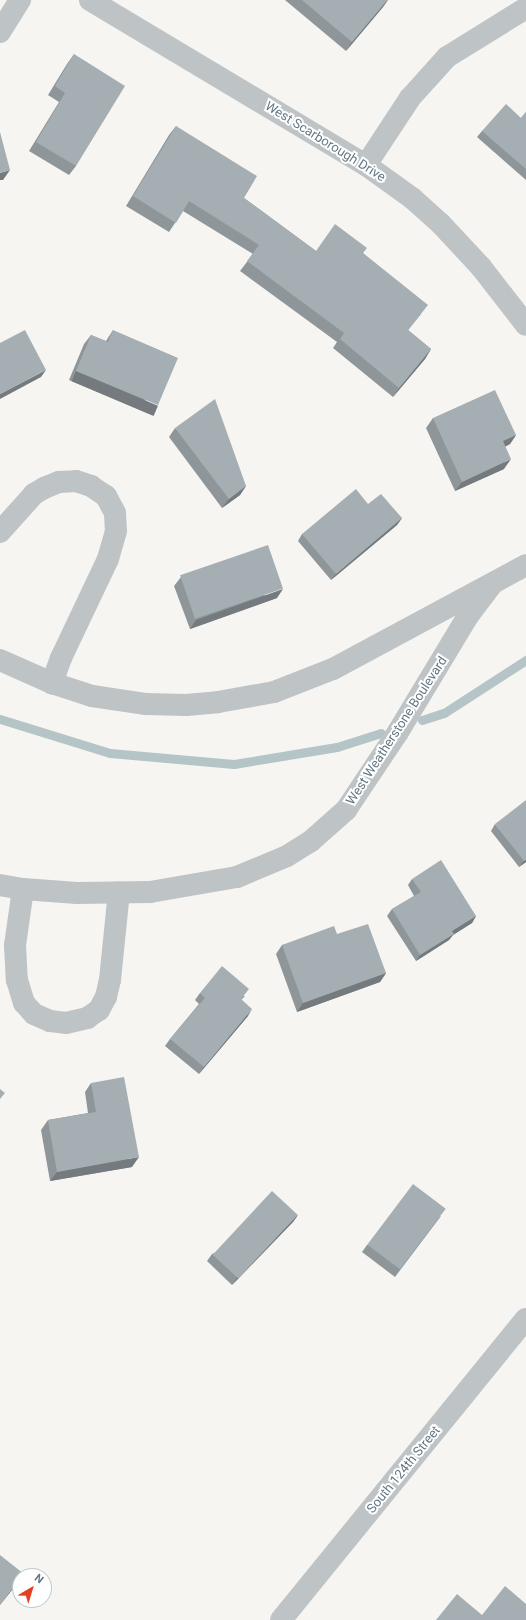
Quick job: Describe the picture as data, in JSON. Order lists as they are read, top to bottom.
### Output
{
  "streets": {
    "street": ["West Scarborough Drive", "West Weatherstone Boulevard", "South 124th Street"]
  },
  "north": "top right"
}
